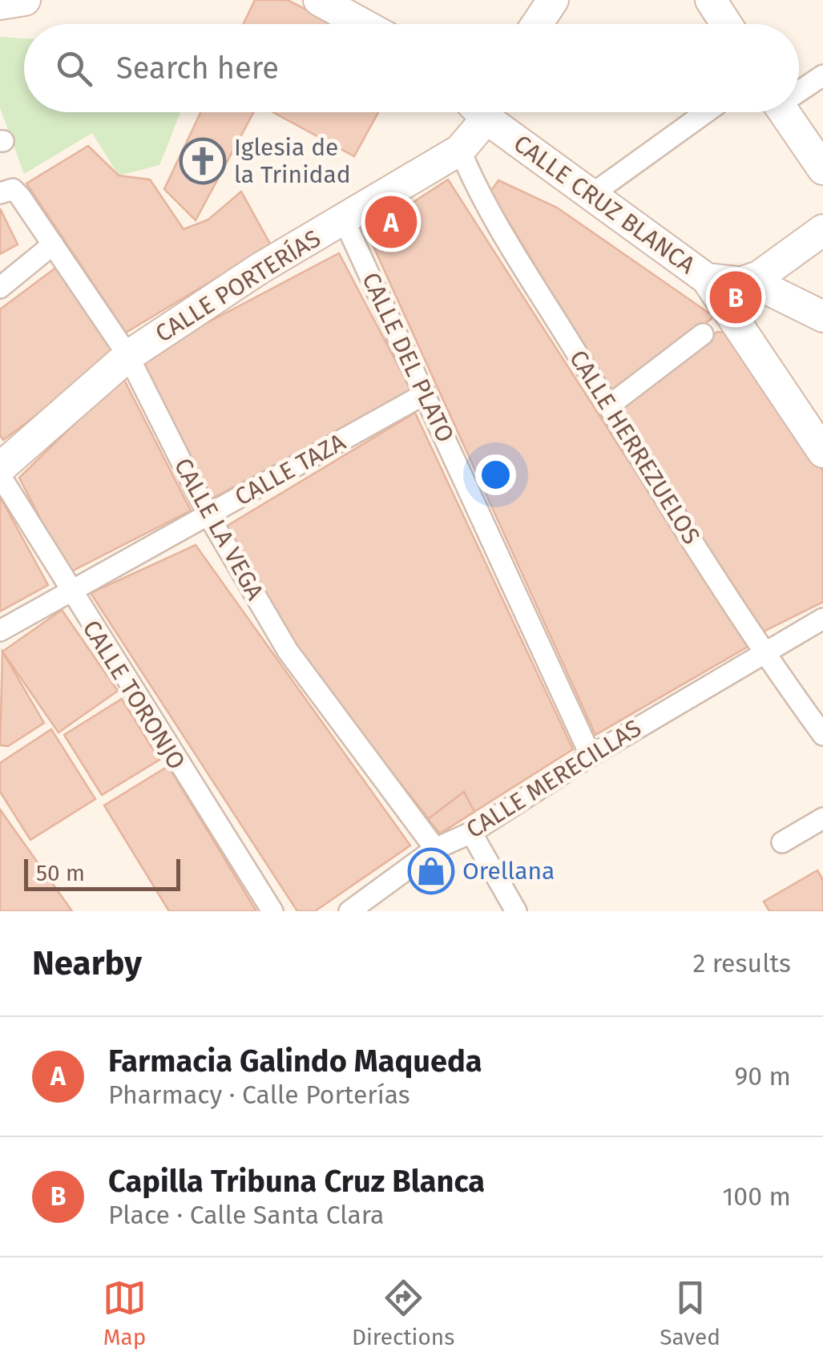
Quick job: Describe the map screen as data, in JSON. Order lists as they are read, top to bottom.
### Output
{
  "streets": {
    "street": [
      "CALLE CRUZ BLANCA",
      "CALLE PORTERÍAS",
      "CALLE DEL PLATO",
      "CALLE HERREZUELOS",
      "CALLE TAZA",
      "CALLE LA VEGA",
      "CALLE TORONJO",
      "CALLE MERECILLAS"
    ]
  },
  "crossings": [
    ["CALLE PORTERÍAS", "CALLE DEL PLATO"],
    ["CALLE PORTERÍAS", "CALLE HERREZUELOS"],
    ["CALLE PORTERÍAS", "CALLE LA VEGA"],
    ["CALLE DEL PLATO", "CALLE TAZA"],
    ["CALLE DEL PLATO", "CALLE MERECILLAS"],
    ["CALLE HERREZUELOS", "CALLE MERECILLAS"],
    ["CALLE TAZA", "CALLE LA VEGA"],
    ["CALLE TAZA", "CALLE TORONJO"],
    ["CALLE LA VEGA", "CALLE MERECILLAS"]
  ],
  "places": {
    "church": ["Iglesia de la Trinidad"],
    "shop": ["Orellana"]
  },
  "scale_bar": "50 m",
  "page": {
    "search": "Search here",
    "pins": ["A", "B"],
    "scale": "50 m",
    "heading": ["Nearby", "2 results"],
    "list": [
      {
        "mark": "A",
        "name": "Farmacia Galindo Maqueda",
        "note": "Pharmacy · Calle Porterías",
        "value": "90 m"
      },
      {
        "mark": "B",
        "name": "Capilla Tribuna Cruz Blanca",
        "note": "Place · Calle Santa Clara",
        "value": "100 m"
      }
    ],
    "nav": ["Map", "Directions", "Saved"]
  }
}
